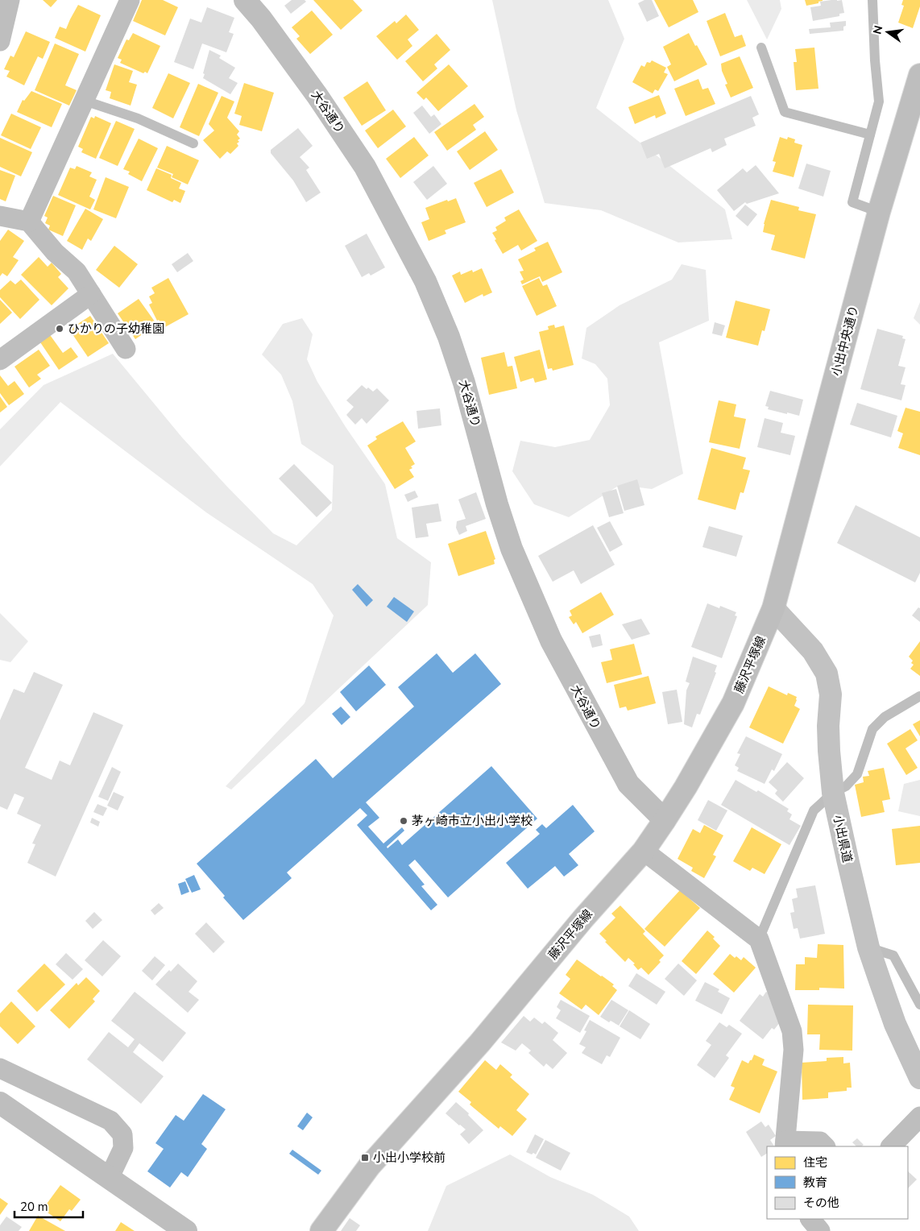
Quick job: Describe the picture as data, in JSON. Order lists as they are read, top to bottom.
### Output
{
  "streets": {
    "main road": [
      "大谷通り",
      "小出中央通り",
      "藤沢平塚線",
      "小出県道"
    ]
  },
  "crossings": [
    ["大谷通り", "藤沢平塚線"],
    ["小出中央通り", "藤沢平塚線"],
    ["小出中央通り", "小出県道"],
    ["藤沢平塚線", "小出県道"]
  ],
  "places": {
    "other": ["ひかりの子幼稚園", "茅ヶ崎市立小出小学校"],
    "transit": ["小出小学校前"]
  },
  "legend": ["住宅", "教育", "その他"],
  "scale_bar": "20 m",
  "north": "left"
}
